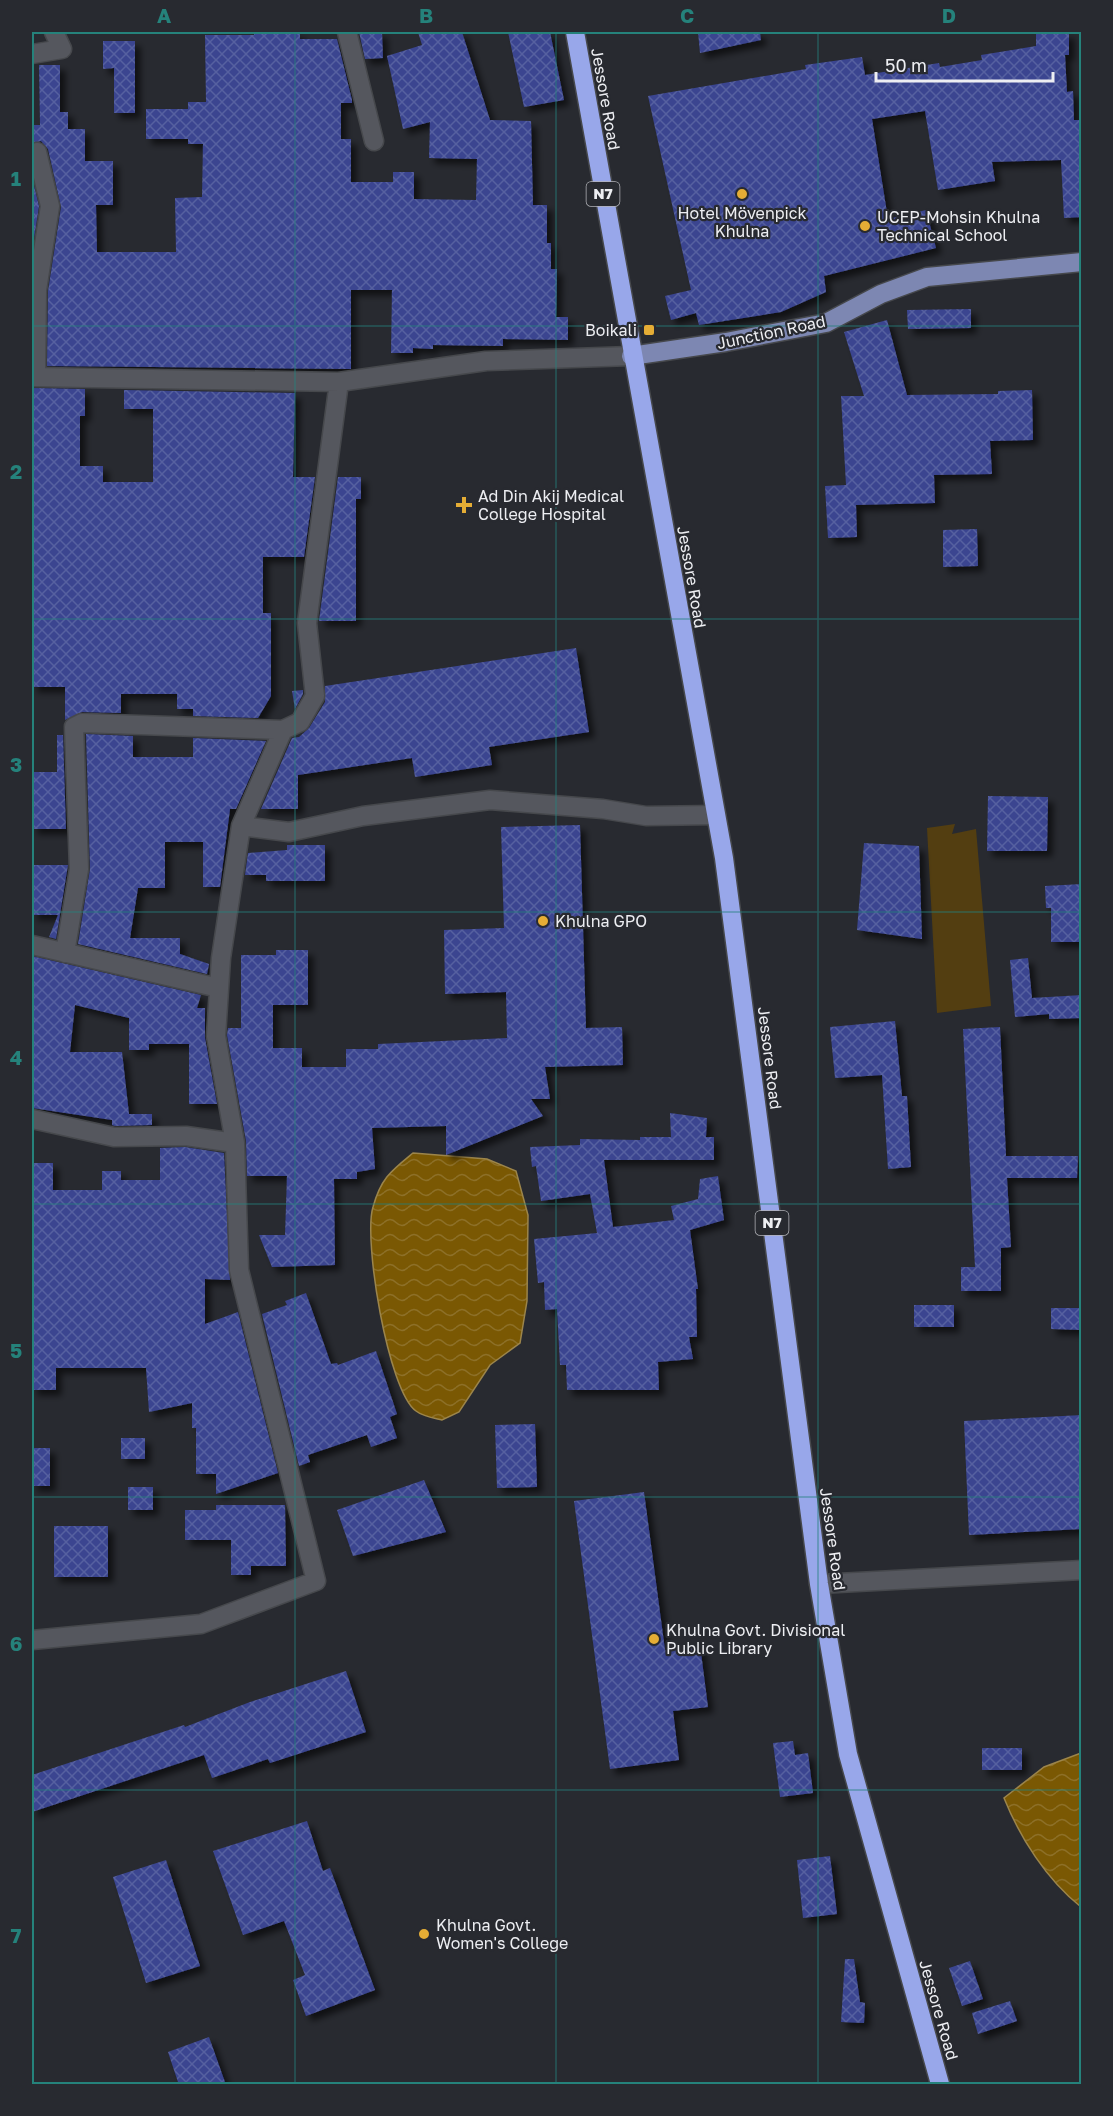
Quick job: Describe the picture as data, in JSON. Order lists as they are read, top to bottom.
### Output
{
  "streets": {
    "highway": ["Jessore Road", "N7"],
    "main road": ["Junction Road"]
  },
  "crossings": [
    ["Jessore Road", "Junction Road"]
  ],
  "places": {
    "other": [
      "Hotel Mövenpick Khulna",
      "UCEP-Mohsin Khulna Technical School",
      "Khulna GPO",
      "Khulna Govt. Divisional Public Library",
      "Khulna Govt. Women's College"
    ],
    "transit": ["Boikali"],
    "health": ["Ad Din Akij Medical College Hospital"]
  },
  "scale_bar": "50 m",
  "grid": {
    "columns": [
      "A",
      "B",
      "C",
      "D"
    ],
    "rows": [
      "1",
      "2",
      "3",
      "4",
      "5",
      "6",
      "7"
    ]
  }
}
